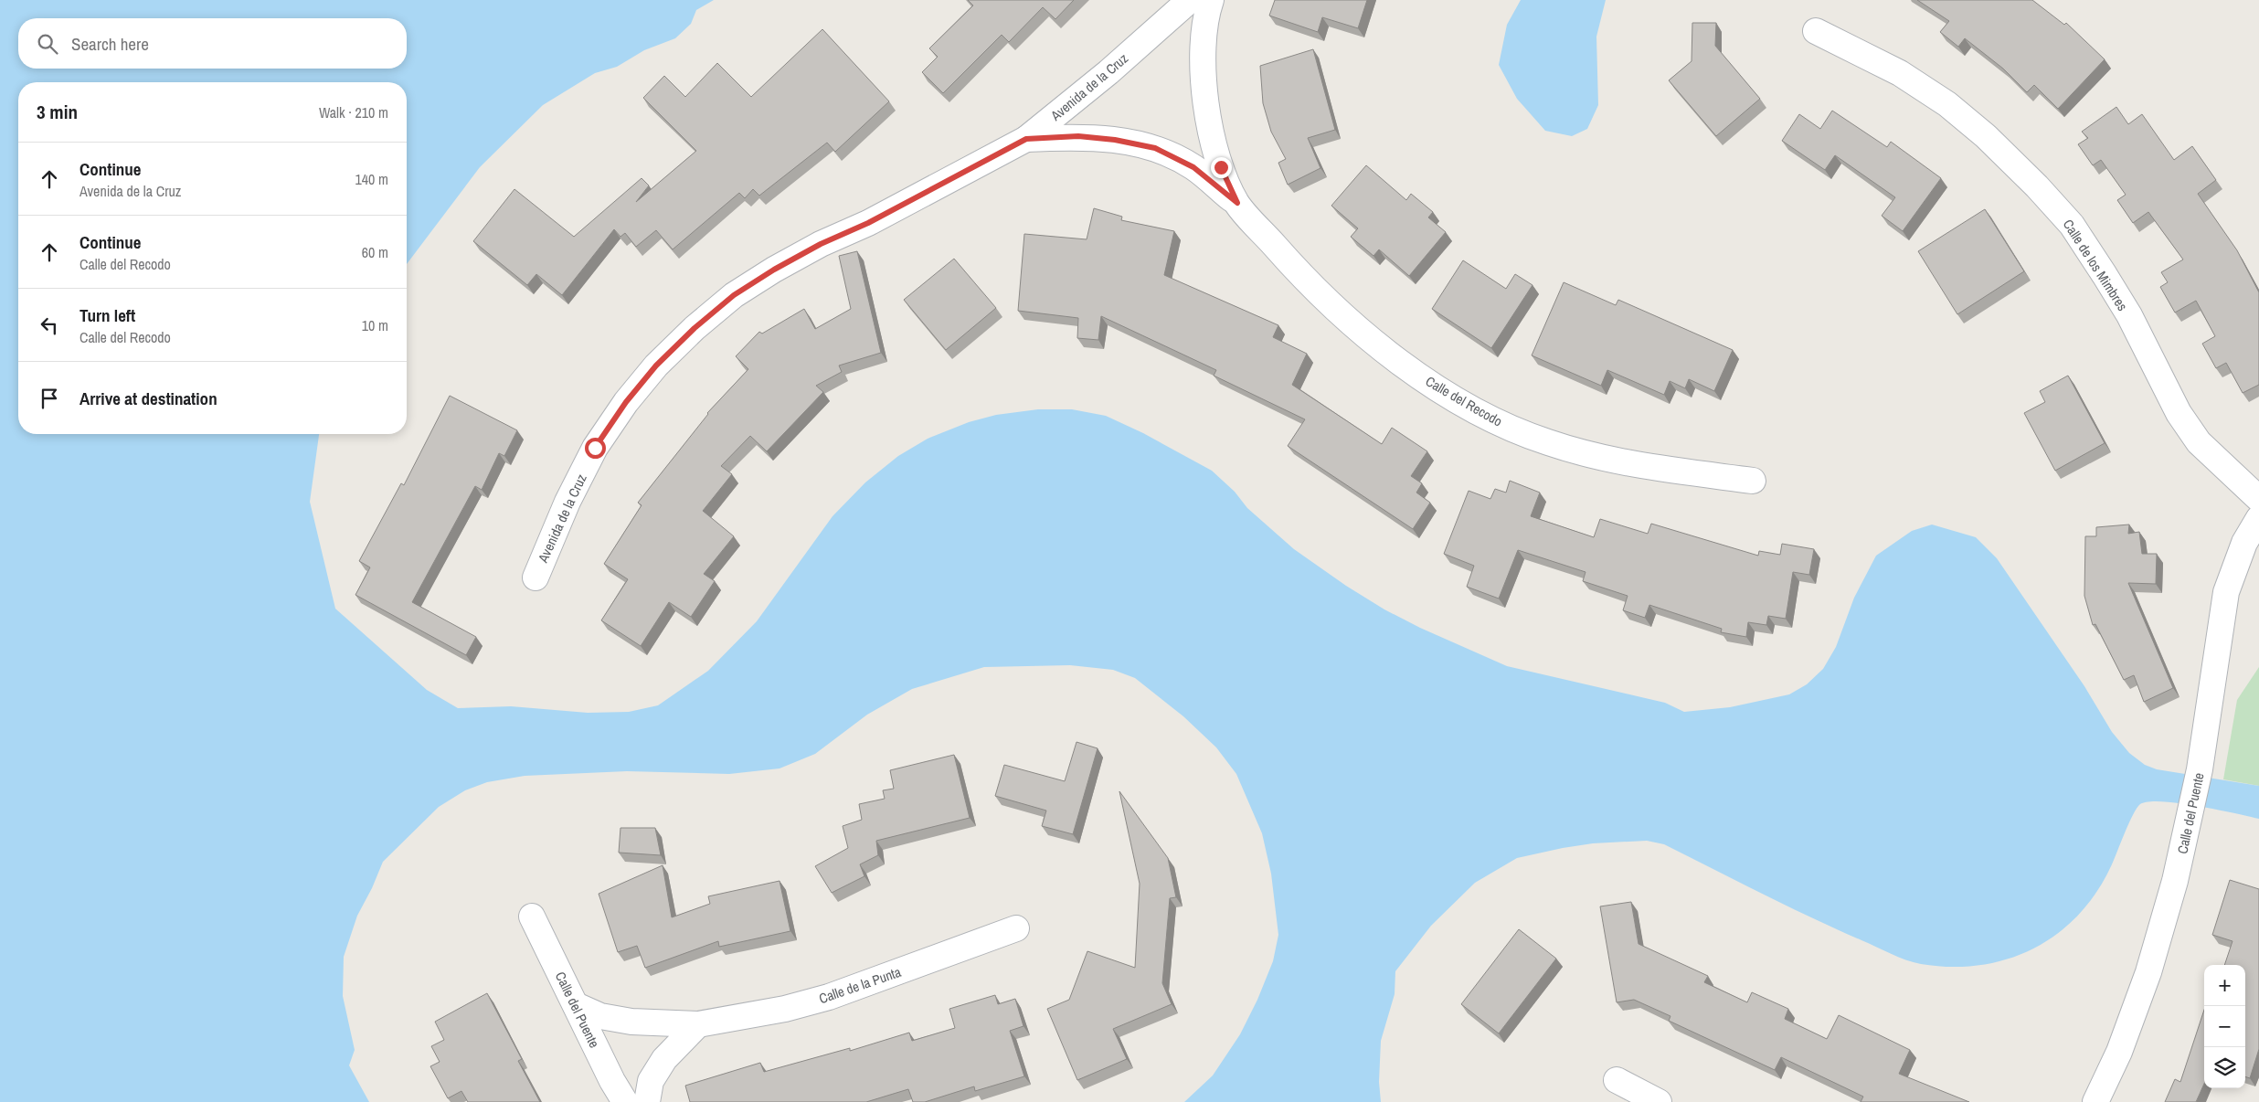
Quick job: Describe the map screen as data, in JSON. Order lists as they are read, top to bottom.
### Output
{
  "streets": {
    "street": [
      "Avenida de la Cruz",
      "Calle de los Mimbres",
      "Calle del Recodo",
      "Calle del Puente",
      "Calle de la Punta"
    ]
  },
  "crossings": [
    ["Avenida de la Cruz", "Calle del Recodo"],
    ["Calle del Puente", "Calle de la Punta"]
  ],
  "page": {
    "search": "Search here",
    "heading": ["3 min", "Walk · 210 m"],
    "list": [
      ["Continue", "Avenida de la Cruz", "140 m"],
      ["Continue", "Calle del Recodo", "60 m"],
      ["Turn left", "Calle del Recodo", "10 m"],
      "Arrive at destination"
    ],
    "map_buttons": ["+", "−"]
  }
}
